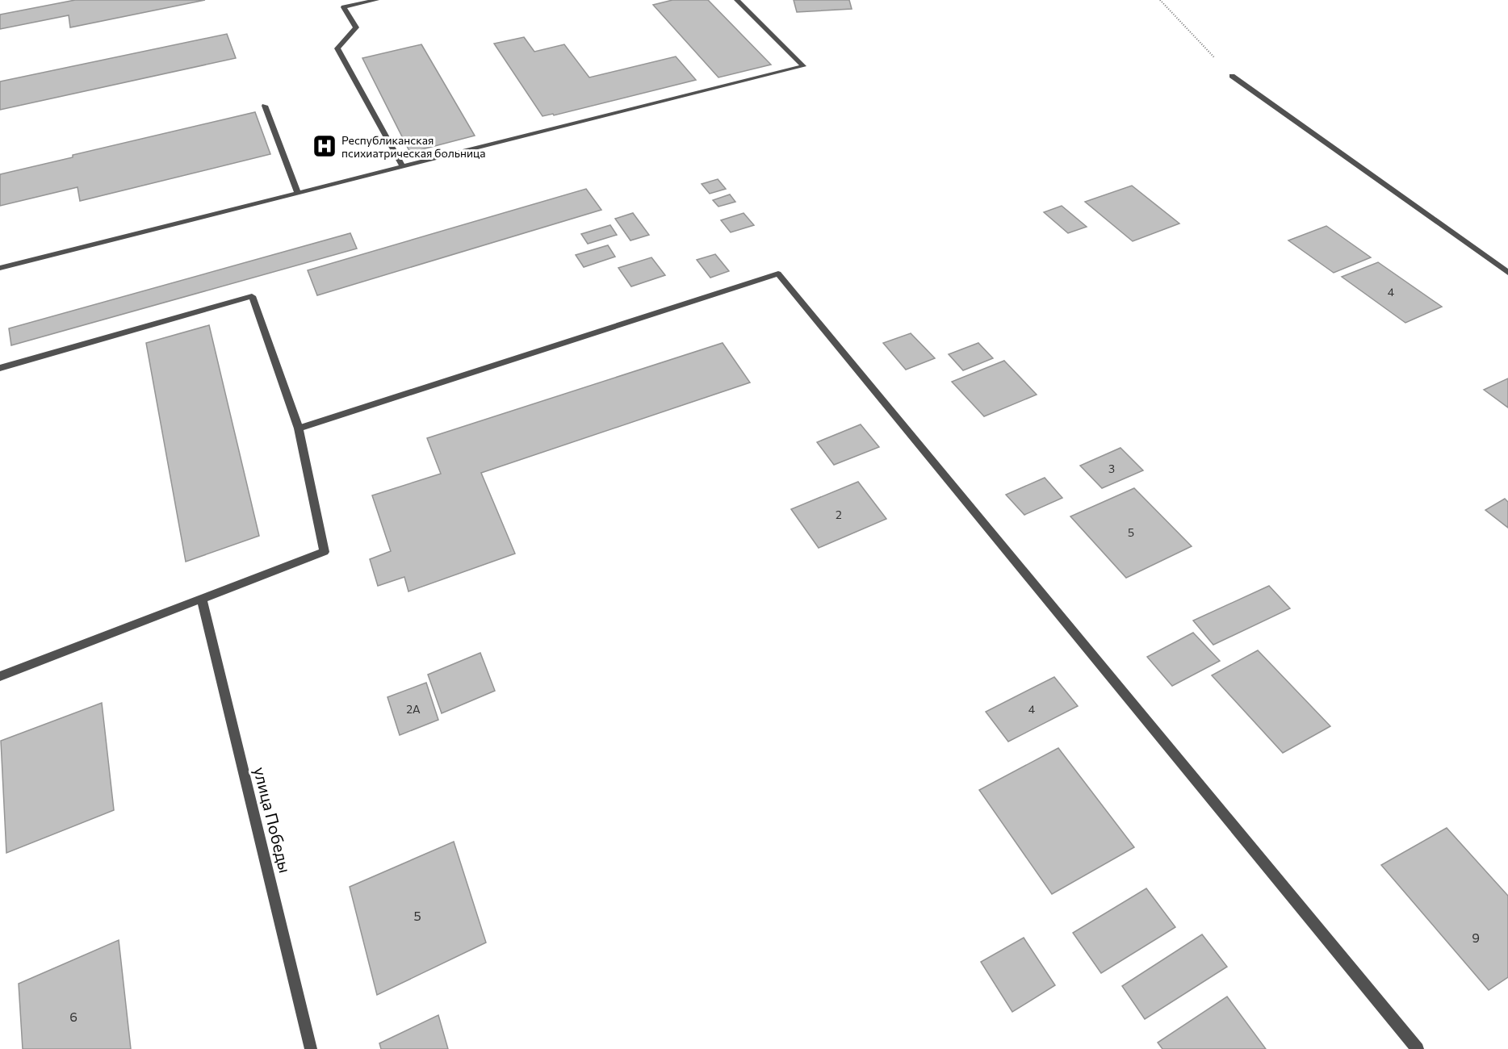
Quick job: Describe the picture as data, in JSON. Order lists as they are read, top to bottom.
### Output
{
  "streets": {
    "street": ["улица Победы"]
  },
  "places": {
    "hospital": ["Республиканская психиатрическая больница"]
  },
  "house_numbers": [
    "4",
    "3",
    "2",
    "5",
    "2А",
    "4",
    "5",
    "9",
    "6"
  ]
}
